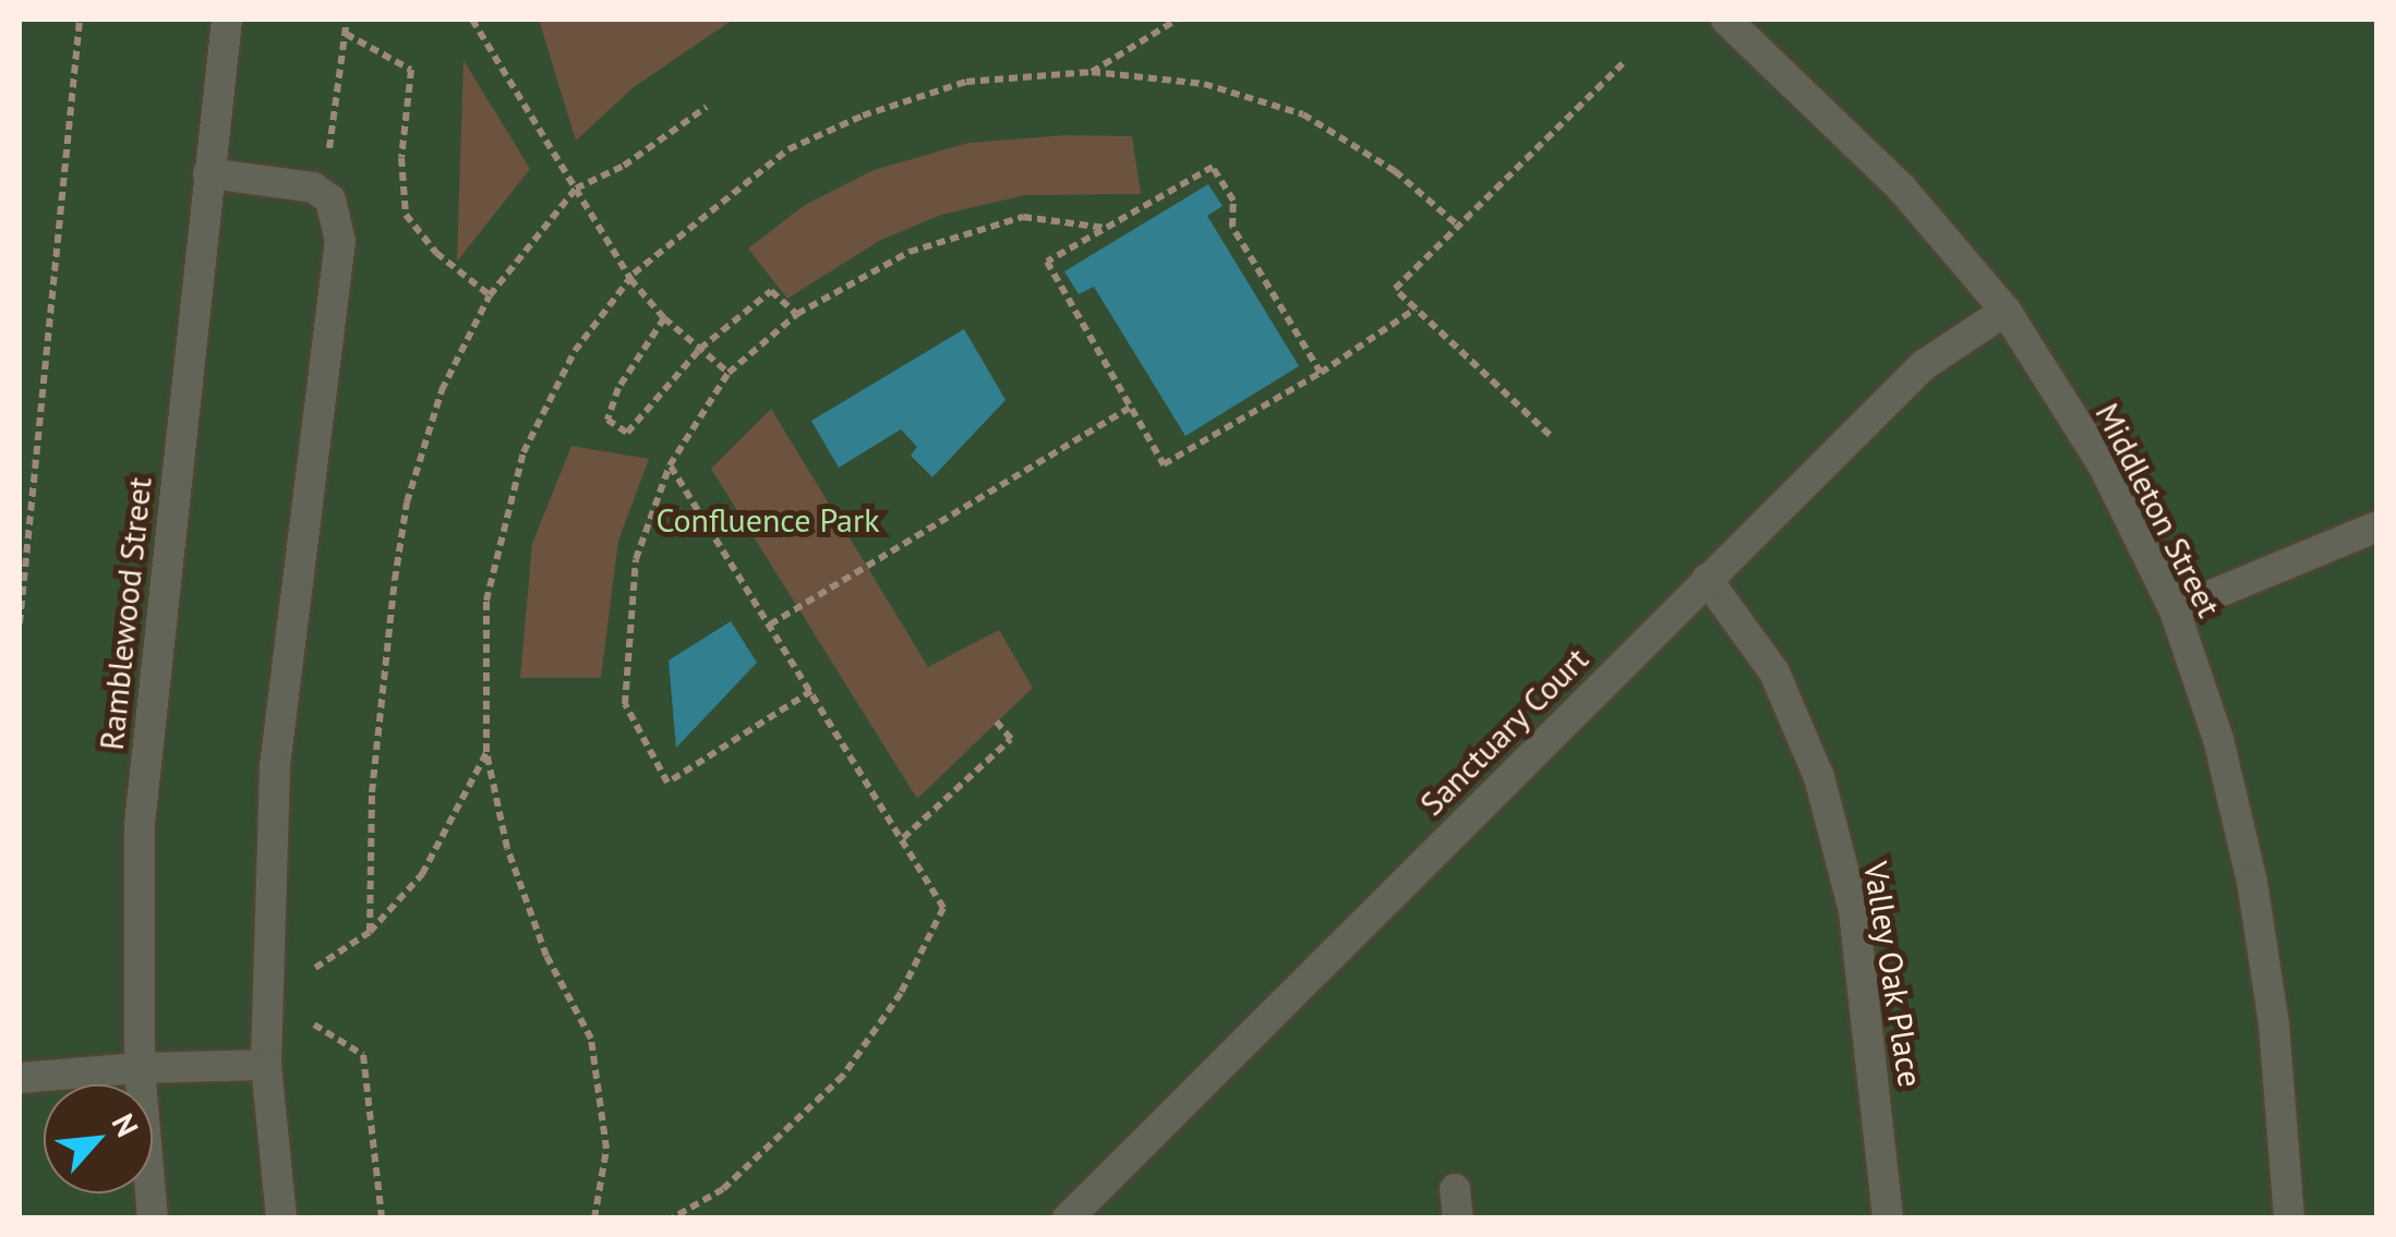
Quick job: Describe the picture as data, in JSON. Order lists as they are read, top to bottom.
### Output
{
  "streets": {
    "street": [
      "Middleton Street",
      "Ramblewood Street",
      "Sanctuary Court",
      "Valley Oak Place"
    ]
  },
  "crossings": [
    ["Middleton Street", "Sanctuary Court"],
    ["Sanctuary Court", "Valley Oak Place"]
  ],
  "parks": ["Confluence Park"],
  "north": "top right"
}
